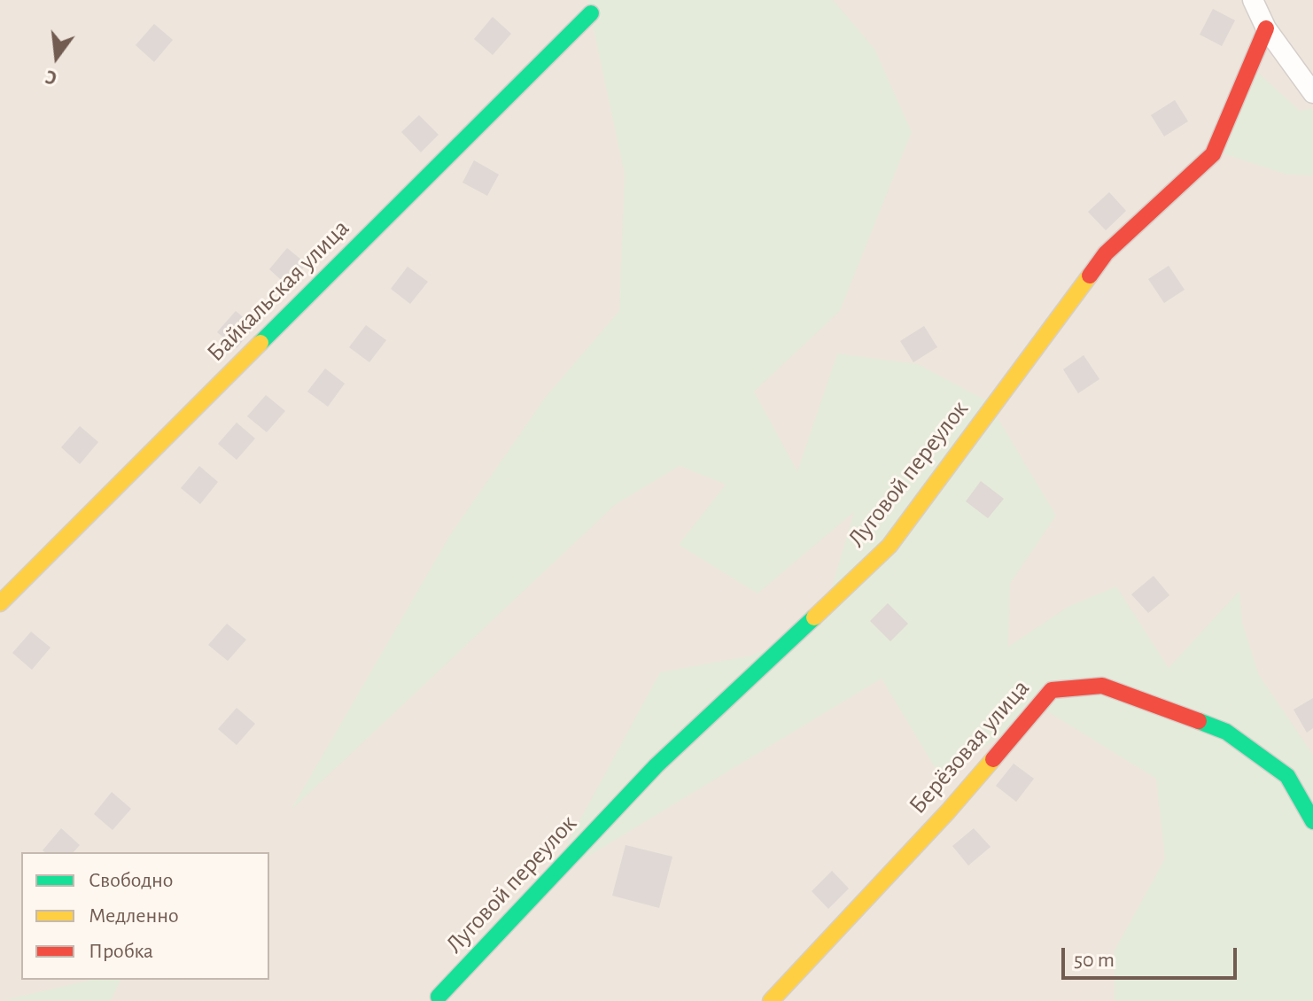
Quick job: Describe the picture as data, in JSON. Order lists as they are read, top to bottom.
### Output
{
  "streets": {
    "street": ["Байкальская улица", "Луговой переулок", "Берёзовая улица"]
  },
  "legend": ["Свободно", "Медленно", "Пробка"],
  "scale_bar": "50 m",
  "north": "bottom"
}
